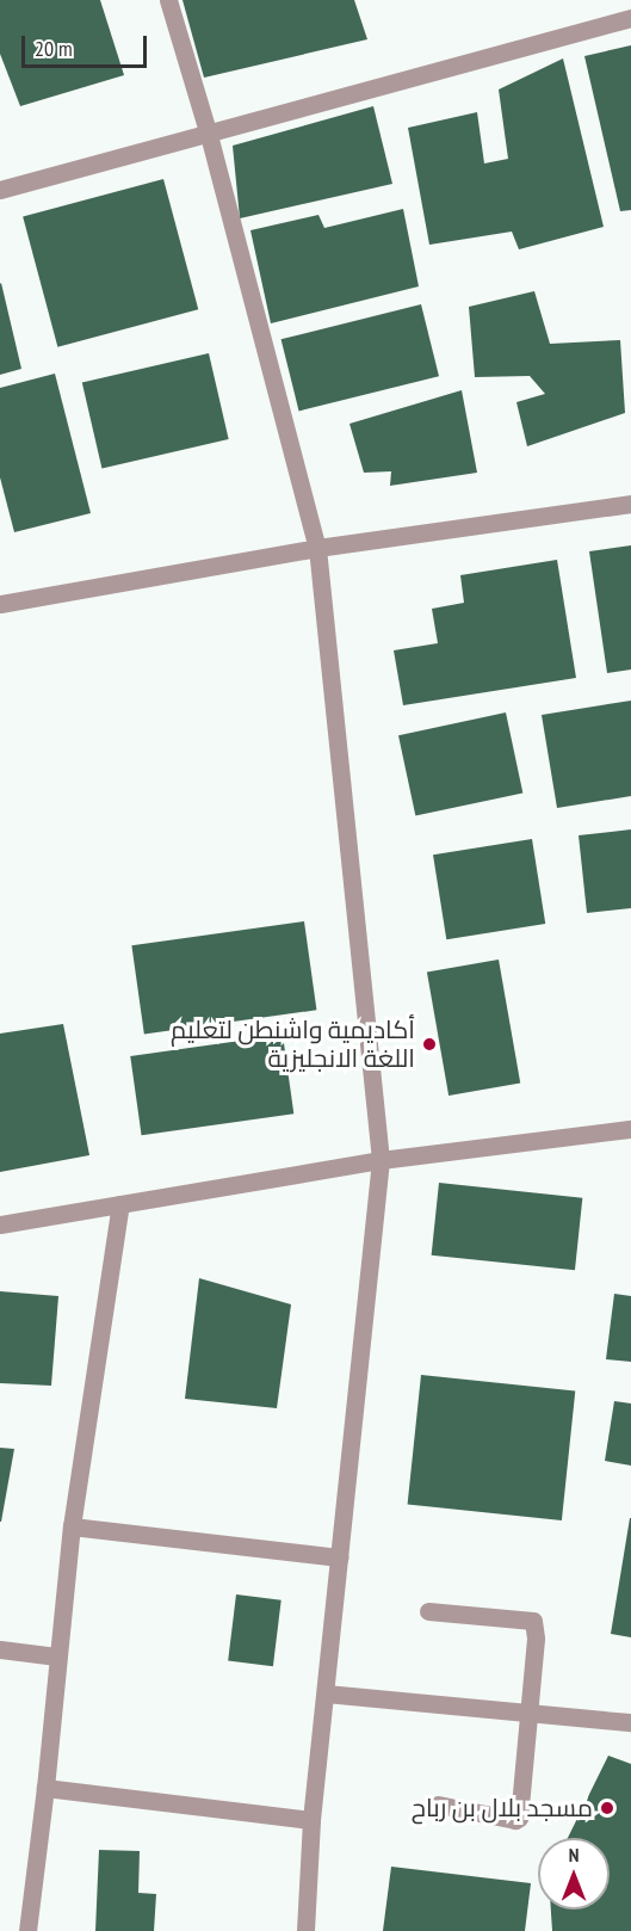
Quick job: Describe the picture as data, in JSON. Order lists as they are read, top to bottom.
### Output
{
  "places": ["أكاديمية واشنطن لتعليم اللغة الانجليزية", "مسجد بلال بن رباح"],
  "scale_bar": "20 m",
  "north": "top"
}
